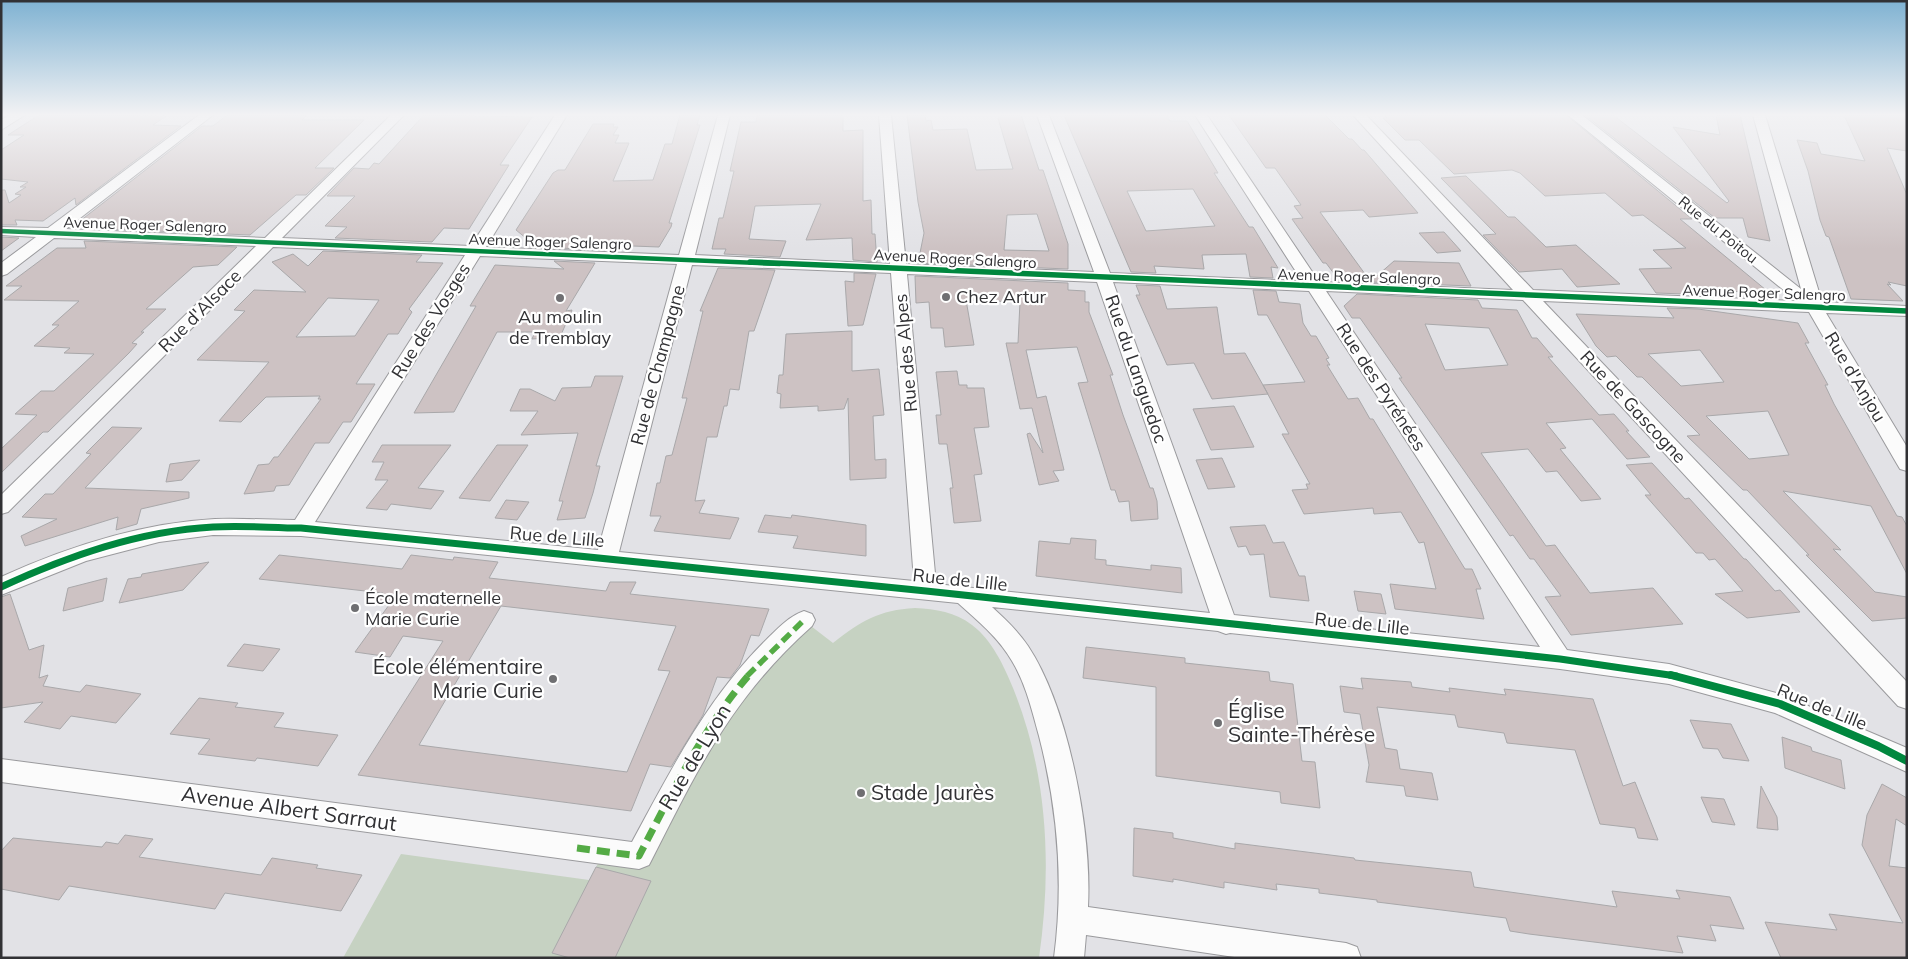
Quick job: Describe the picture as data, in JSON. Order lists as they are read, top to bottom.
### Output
{
  "streets": {
    "street": [
      "Avenue Roger Salengro",
      "Rue du Poitou",
      "Rue d'Alsace",
      "Rue des Vosges",
      "Rue des Alpes",
      "Rue de Champagne",
      "Rue du Languedoc",
      "Rue d'Anjou",
      "Rue des Pyrénées",
      "Rue de Gascogne",
      "Rue de Lille",
      "Rue de Lyon",
      "Avenue Albert Sarraut"
    ]
  },
  "crossings": [
    ["Avenue Roger Salengro", "Rue du Poitou"],
    ["Avenue Roger Salengro", "Rue d'Alsace"],
    ["Avenue Roger Salengro", "Rue des Vosges"],
    ["Avenue Roger Salengro", "Rue des Alpes"],
    ["Avenue Roger Salengro", "Rue de Champagne"],
    ["Avenue Roger Salengro", "Rue du Languedoc"],
    ["Avenue Roger Salengro", "Rue d'Anjou"],
    ["Avenue Roger Salengro", "Rue des Pyrénées"],
    ["Avenue Roger Salengro", "Rue de Gascogne"],
    ["Rue du Poitou", "Rue d'Anjou"],
    ["Rue des Vosges", "Rue de Lille"],
    ["Rue des Alpes", "Rue de Lille"],
    ["Rue de Champagne", "Rue de Lille"],
    ["Rue du Languedoc", "Rue de Lille"],
    ["Rue des Pyrénées", "Rue de Lille"],
    ["Rue de Lyon", "Avenue Albert Sarraut"]
  ],
  "places": [
    "Chez Artur",
    "Au moulin de Tremblay",
    "École maternelle Marie Curie",
    "École élémentaire Marie Curie",
    "Église Sainte-Thérèse",
    "Stade Jaurès"
  ]
}
